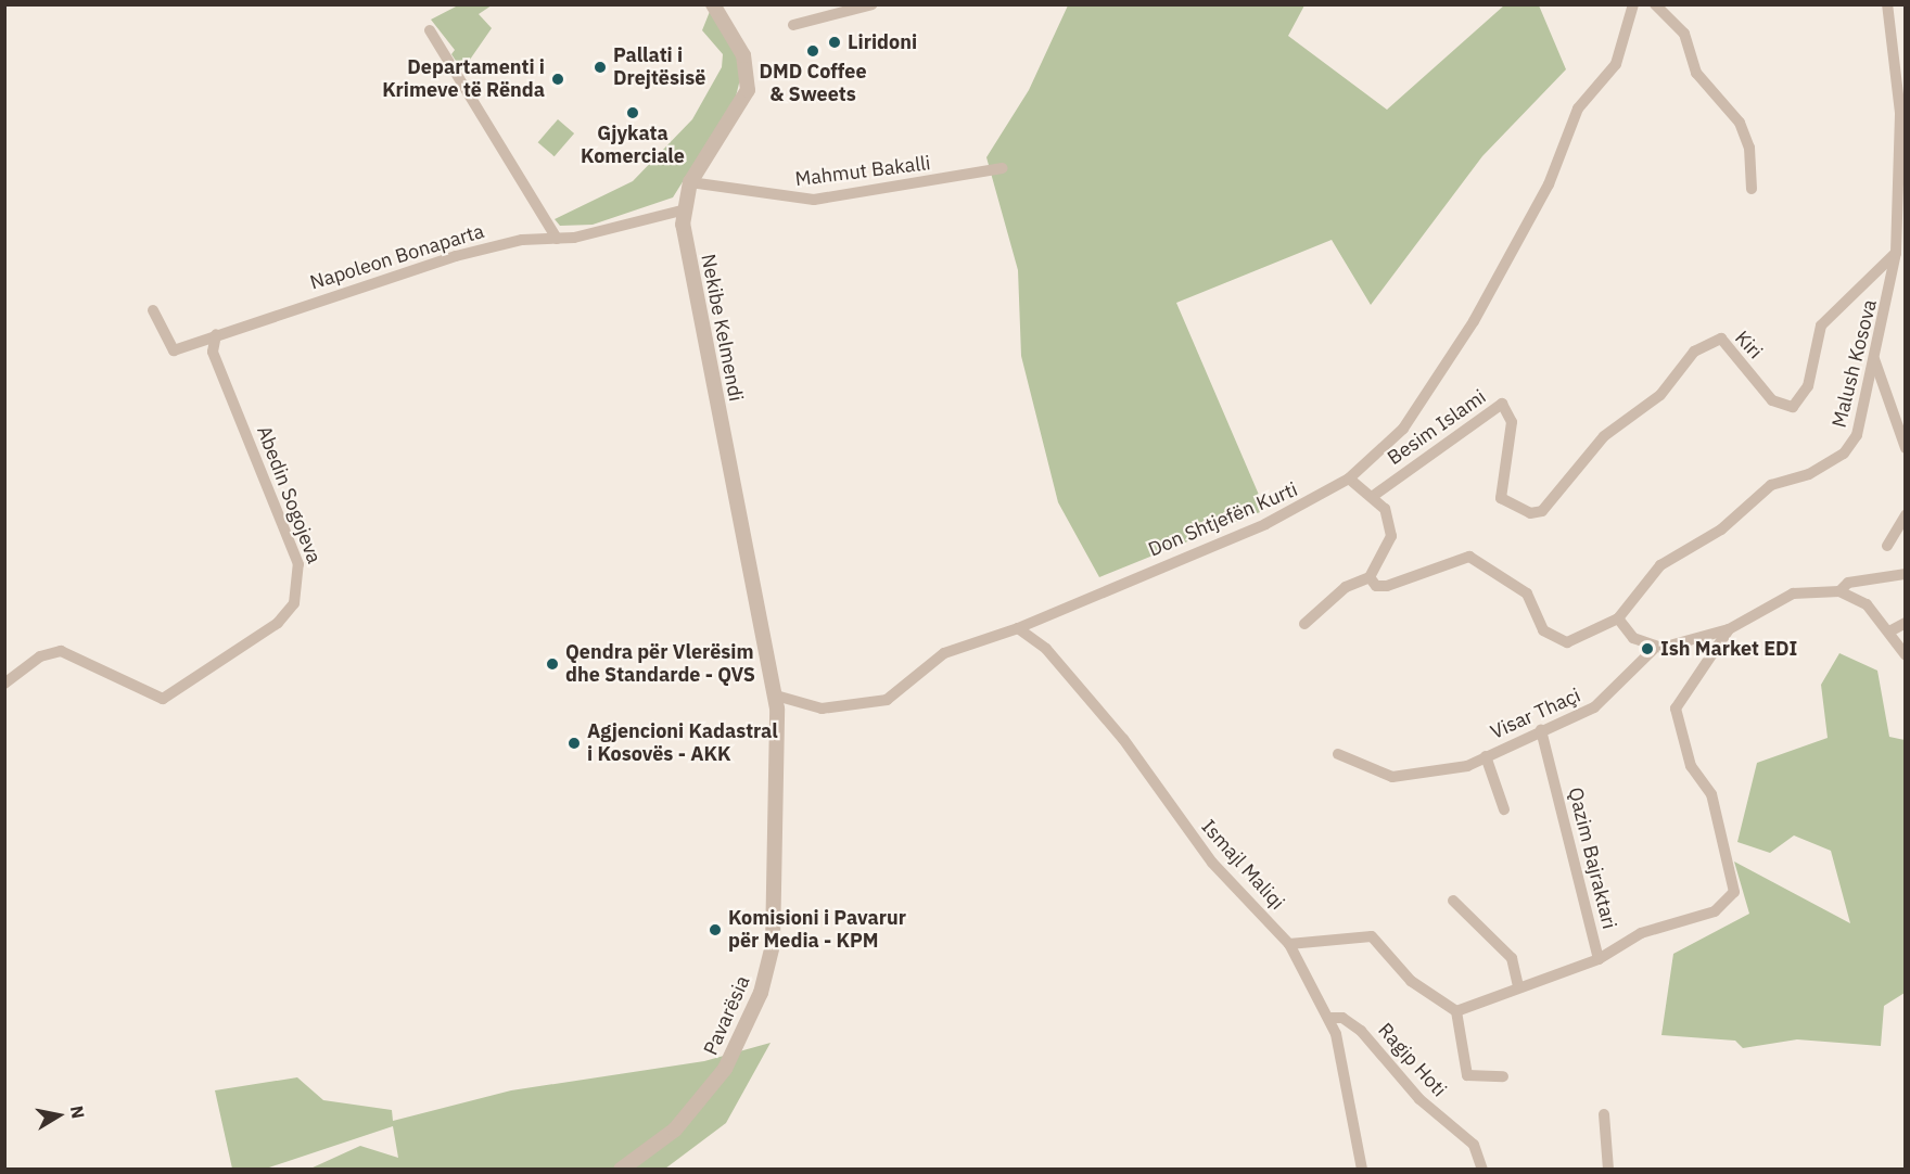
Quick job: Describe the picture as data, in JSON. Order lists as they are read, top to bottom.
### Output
{
  "streets": {
    "street": [
      "Mahmut Bakalli",
      "Napoleon Bonaparta",
      "Nekibe Kelmendi",
      "Kiri",
      "Malush Kosova",
      "Besim Islami",
      "Abedin Sogojeva",
      "Don Shtjefën Kurti",
      "Visar Thaçi",
      "Qazim Bajraktari",
      "Ismajl Maliqi",
      "Pavarësia",
      "Ragip Hoti"
    ]
  },
  "crossings": [
    ["Mahmut Bakalli", "Nekibe Kelmendi"],
    ["Napoleon Bonaparta", "Nekibe Kelmendi"],
    ["Napoleon Bonaparta", "Abedin Sogojeva"],
    ["Nekibe Kelmendi", "Pavarësia"],
    ["Kiri", "Malush Kosova"],
    ["Kiri", "Besim Islami"],
    ["Don Shtjefën Kurti", "Ismajl Maliqi"],
    ["Don Shtjefën Kurti", "Pavarësia"],
    ["Visar Thaçi", "Qazim Bajraktari"],
    ["Ismajl Maliqi", "Ragip Hoti"]
  ],
  "places": [
    "Liridoni",
    "DMD Coffee & Sweets",
    "Pallati i Drejtësisë",
    "Departamenti i Krimeve të Rënda",
    "Gjykata Komerciale",
    "Ish Market EDI",
    "Qendra për Vlerësim dhe Standarde - QVS",
    "Agjencioni Kadastral i Kosovës - AKK",
    "Komisioni i Pavarur për Media - KPM"
  ],
  "north": "right"
}
